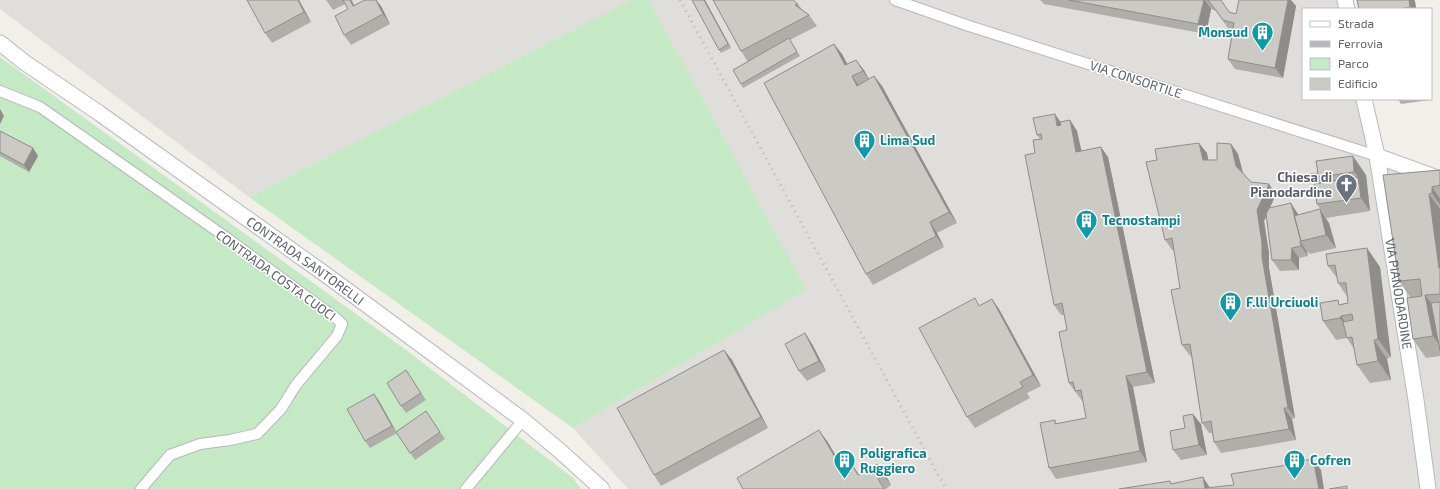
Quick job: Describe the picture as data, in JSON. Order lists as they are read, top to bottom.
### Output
{
  "streets": {
    "main road": ["CONTRADA SANTORELLI", "VIA PIANODARDINE"],
    "street": ["VIA CONSORTILE", "CONTRADA COSTA CUOCI"]
  },
  "crossings": [
    ["VIA CONSORTILE", "VIA PIANODARDINE"]
  ],
  "places": {
    "building": [
      "Monsud",
      "Lima Sud",
      "Tecnostampi",
      "F.lli Urciuoli",
      "Poligrafica Ruggiero",
      "Cofren"
    ],
    "church": ["Chiesa di Pianodardine"]
  },
  "legend": [
    "Strada",
    "Ferrovia",
    "Parco",
    "Edificio"
  ]
}
